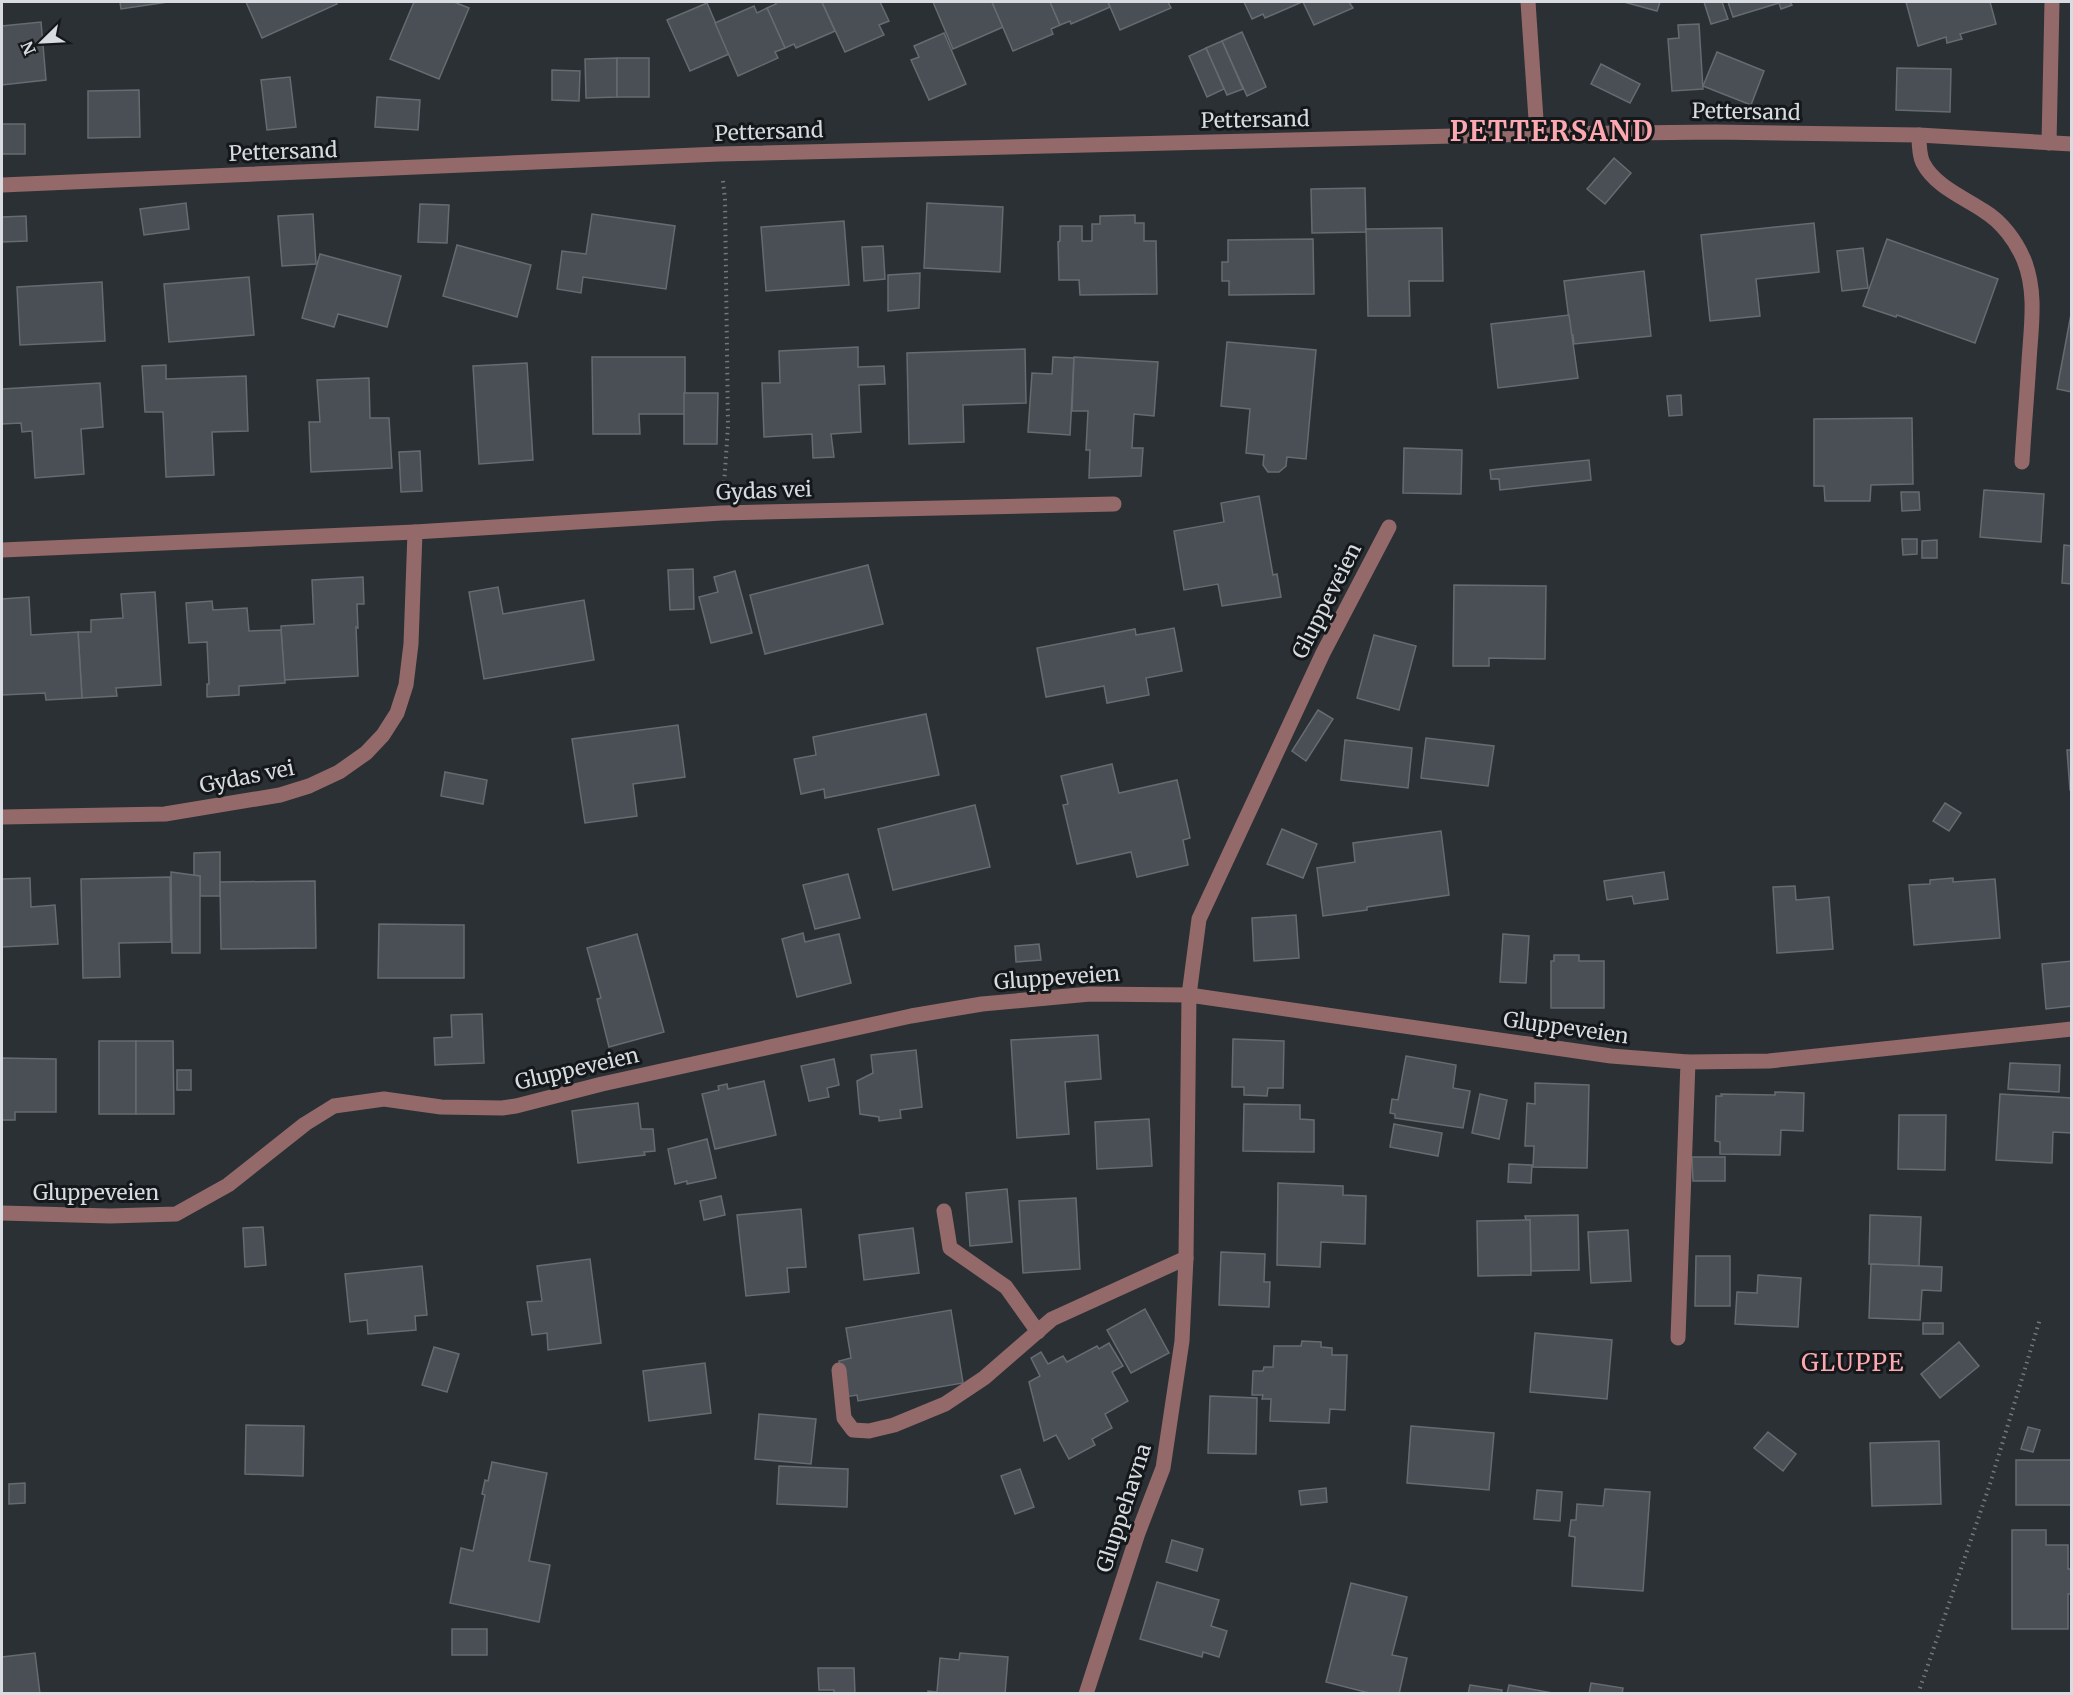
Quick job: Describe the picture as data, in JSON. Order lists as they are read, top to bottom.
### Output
{
  "streets": {
    "street": [
      "Pettersand",
      "Gydas vei",
      "Gluppeveien",
      "Gluppehavna"
    ]
  },
  "crossings": [
    ["Gluppeveien", "Gluppehavna"]
  ],
  "districts": ["PETTERSAND", "GLUPPE"],
  "north": "bottom left"
}
